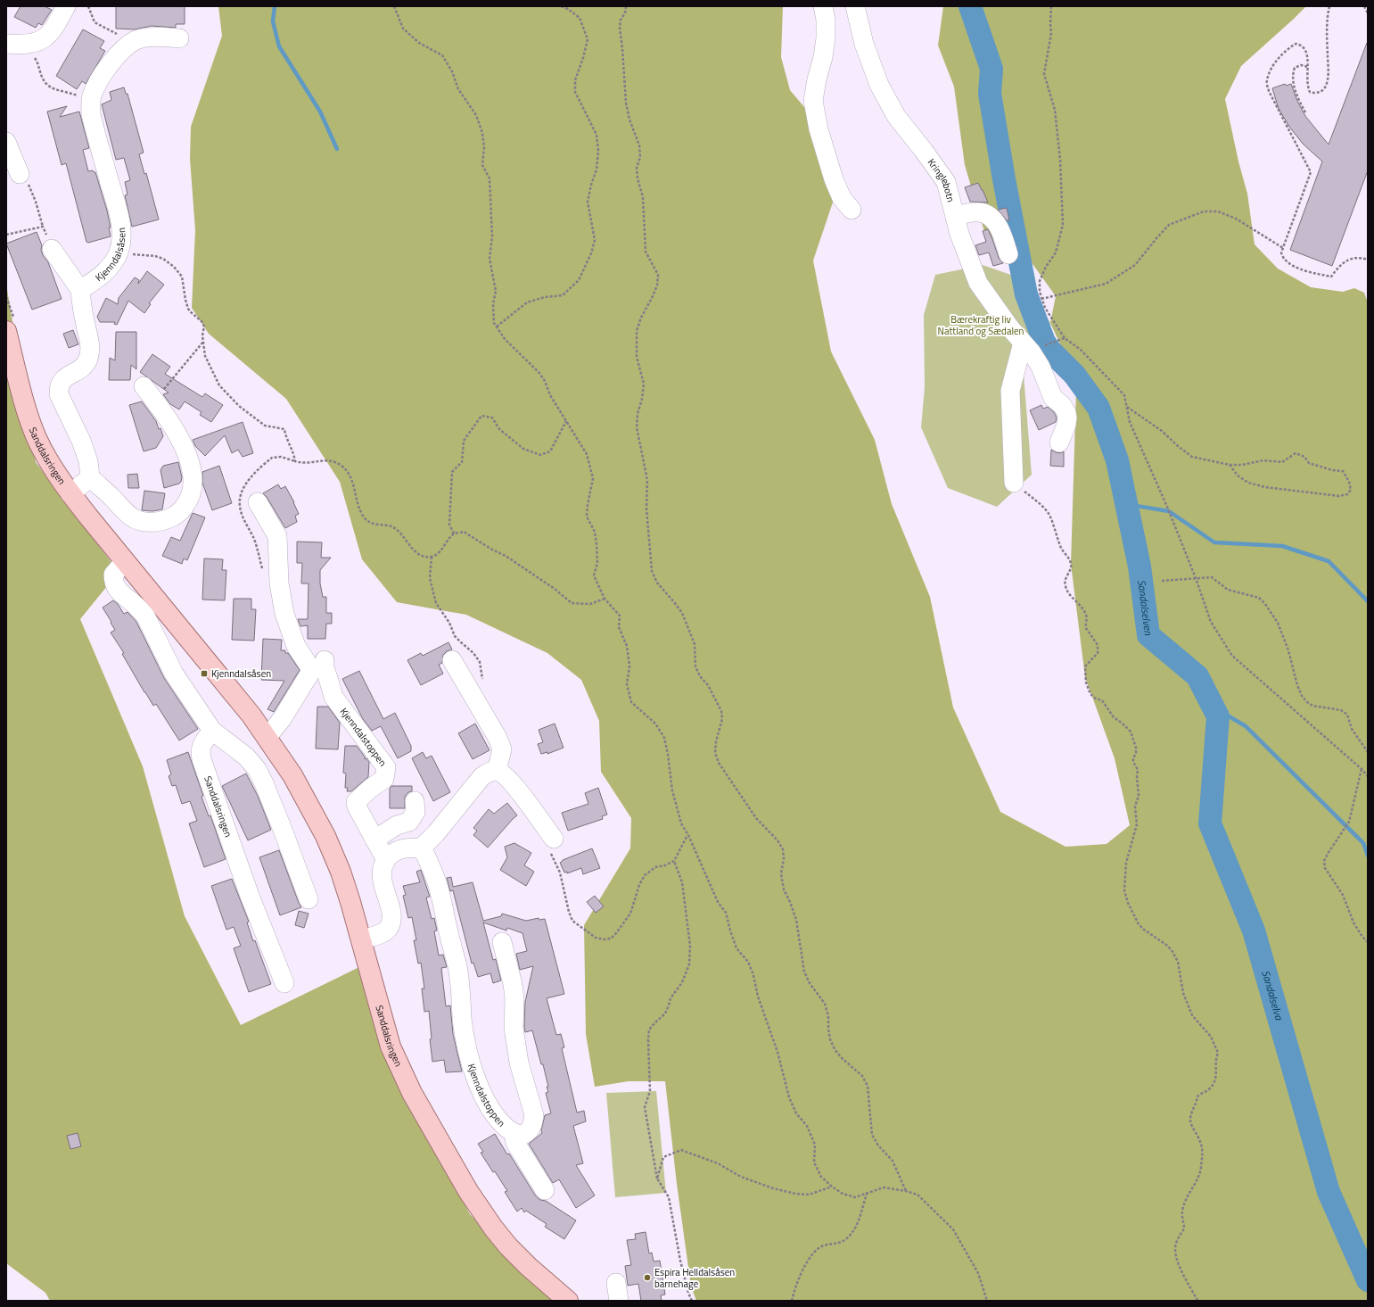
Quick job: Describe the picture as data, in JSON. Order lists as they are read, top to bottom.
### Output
{
  "streets": {
    "main road": ["Sanddalsringen"],
    "street": ["Kringlebotn", "Kjenndalsåsen", "Kjenndalstoppen"]
  },
  "water": ["Sandalselven", "Sandalselva"],
  "parks": ["Bærekraftig liv Nattland og Sædalen"],
  "places": {
    "transit": ["Kjenndalsåsen"],
    "other": ["Espira Helldalsåsen barnehage"]
  }
}
